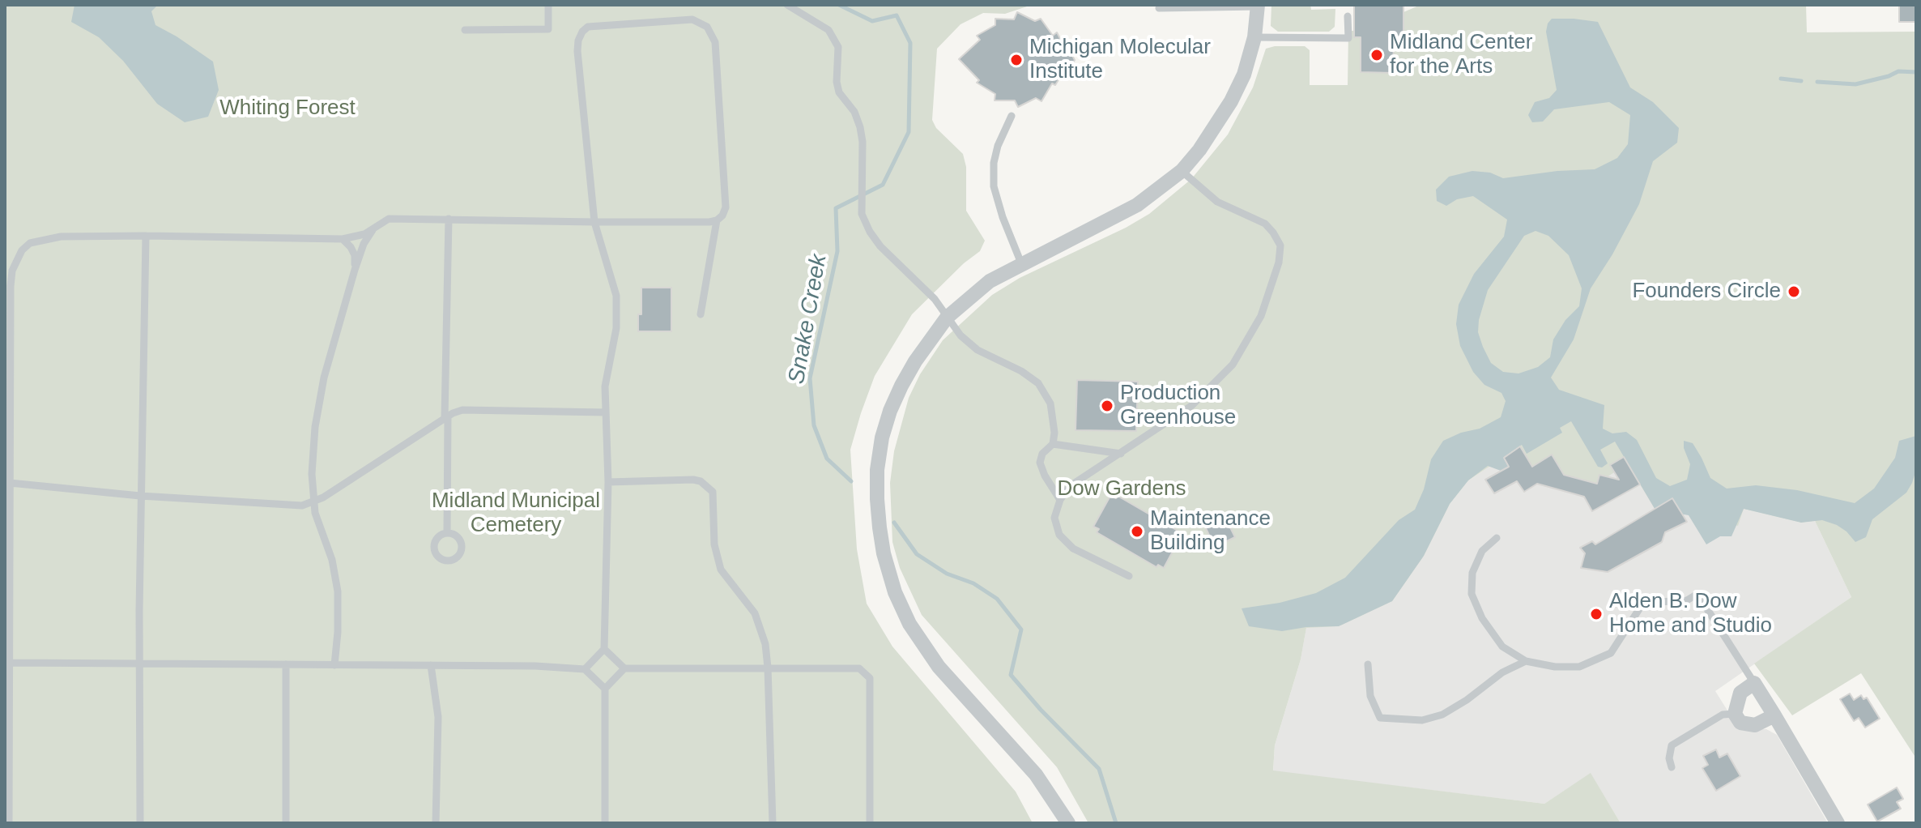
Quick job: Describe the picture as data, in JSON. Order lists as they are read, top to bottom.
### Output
{
  "water": ["Snake Creek"],
  "parks": ["Whiting Forest", "Dow Gardens", "Midland Municipal Cemetery"],
  "places": [
    "Midland Center for the Arts",
    "Michigan Molecular Institute",
    "Founders Circle",
    "Production Greenhouse",
    "Maintenance Building",
    "Alden B. Dow Home and Studio"
  ]
}
